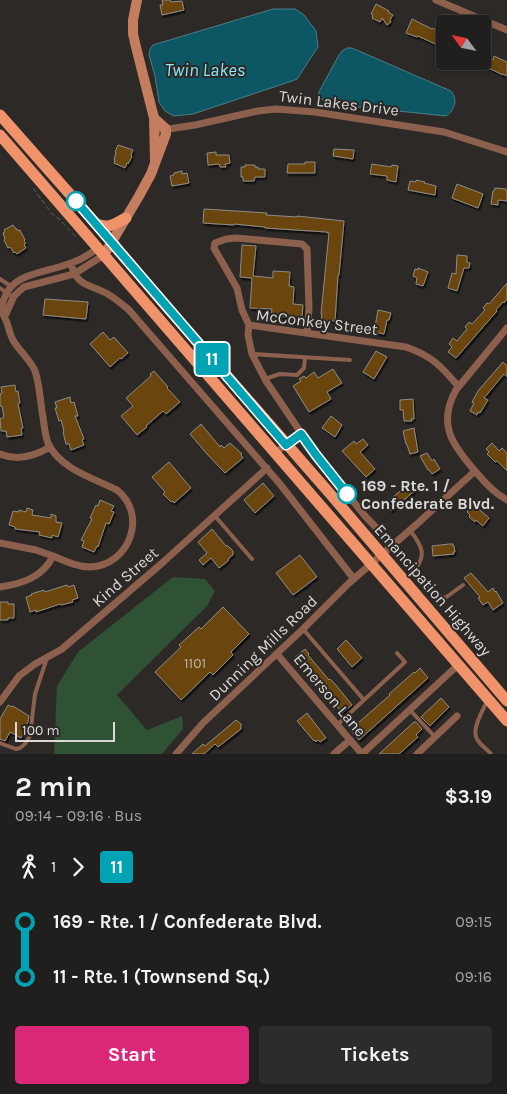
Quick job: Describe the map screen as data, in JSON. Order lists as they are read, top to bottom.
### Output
{
  "streets": {
    "main road": ["Emancipation Highway"],
    "street": [
      "Twin Lakes Drive",
      "McConkey Street",
      "Kind Street",
      "Dunning Mills Road",
      "Emerson Lane"
    ]
  },
  "crossings": [
    ["McConkey Street", "Dunning Mills Road"],
    ["Emancipation Highway", "Dunning Mills Road"],
    ["Dunning Mills Road", "Emerson Lane"]
  ],
  "water": ["Twin Lakes"],
  "places": ["169 - Rte. 1 / Confederate Blvd."],
  "lines": ["bus line 11"],
  "house_numbers": ["1101"],
  "scale_bar": "100 m",
  "north": "top left",
  "page": {
    "on_map": "11",
    "scale": "100 m",
    "heading": ["2 min", "09:14 – 09:16 · Bus", "$3.19"],
    "legs": ["1", "11"],
    "list": [
      {
        "name": "169 - Rte. 1 / Confederate Blvd.",
        "value": "09:15"
      },
      {
        "name": "11 - Rte. 1 (Townsend Sq.)",
        "value": "09:16"
      }
    ],
    "buttons": ["Start", "Tickets"]
  }
}
